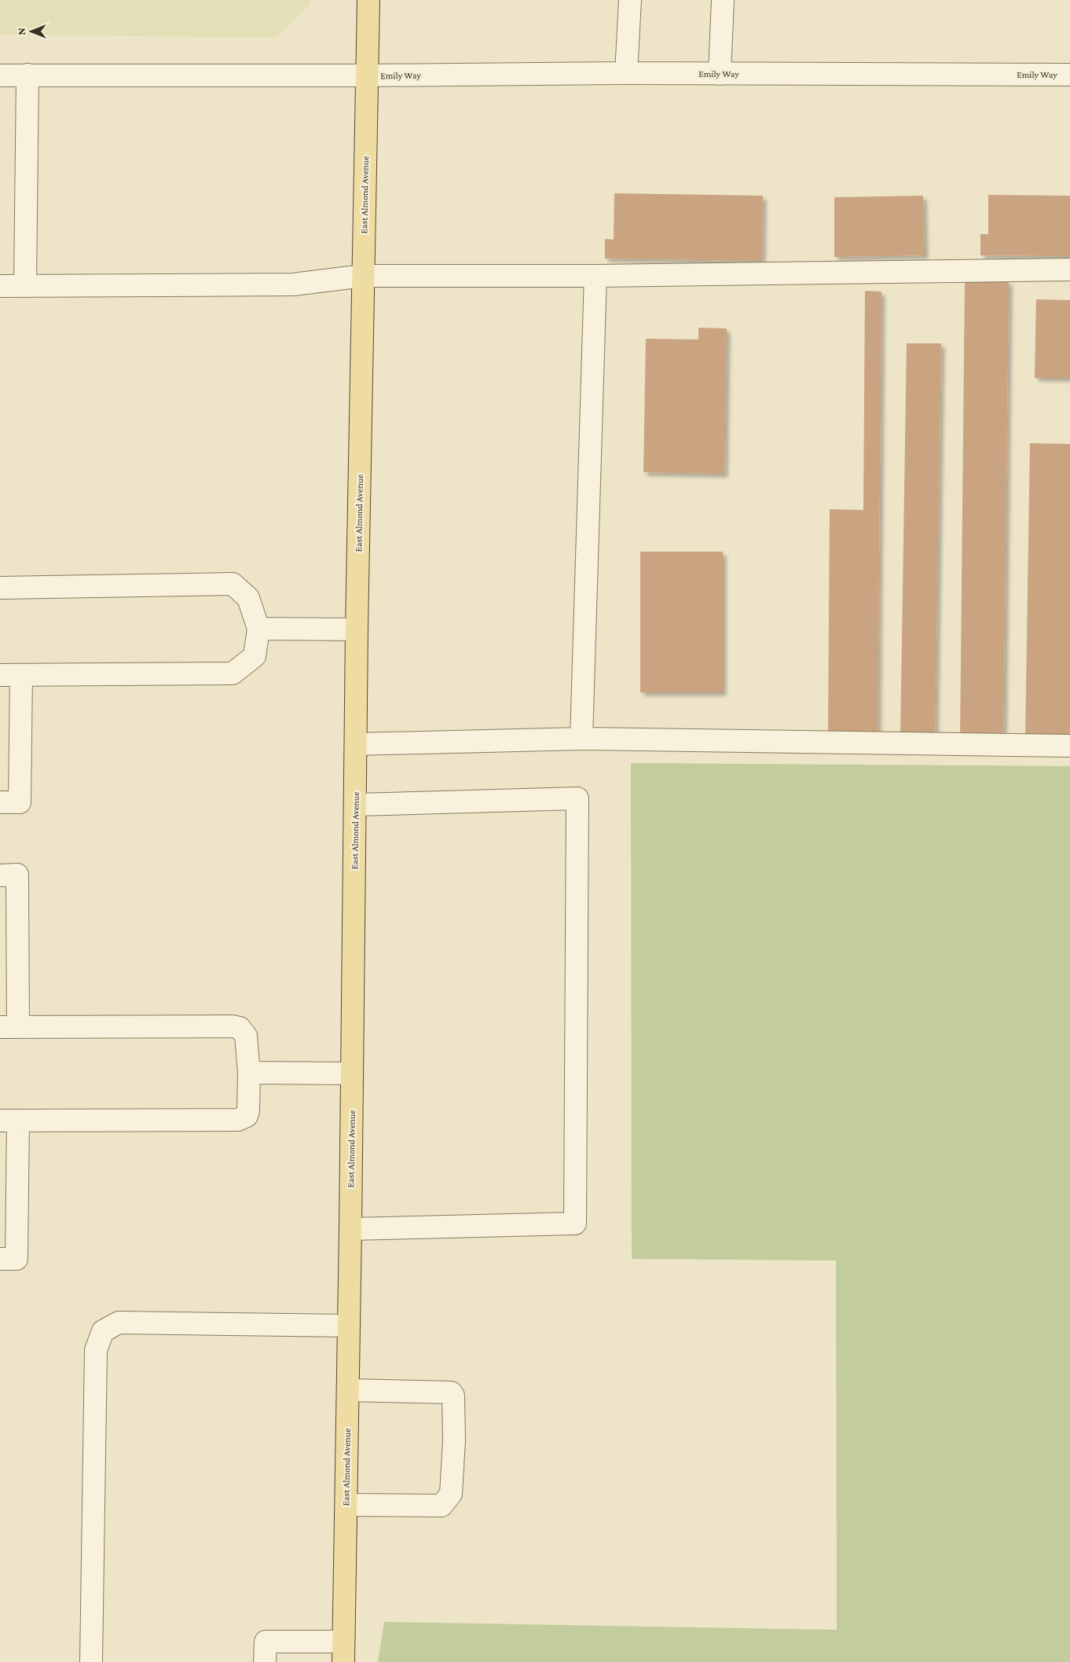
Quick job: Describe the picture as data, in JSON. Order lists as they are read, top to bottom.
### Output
{
  "streets": {
    "main road": ["East Almond Avenue"],
    "street": ["Emily Way"]
  },
  "crossings": [
    ["Emily Way", "East Almond Avenue"]
  ],
  "north": "left"
}
